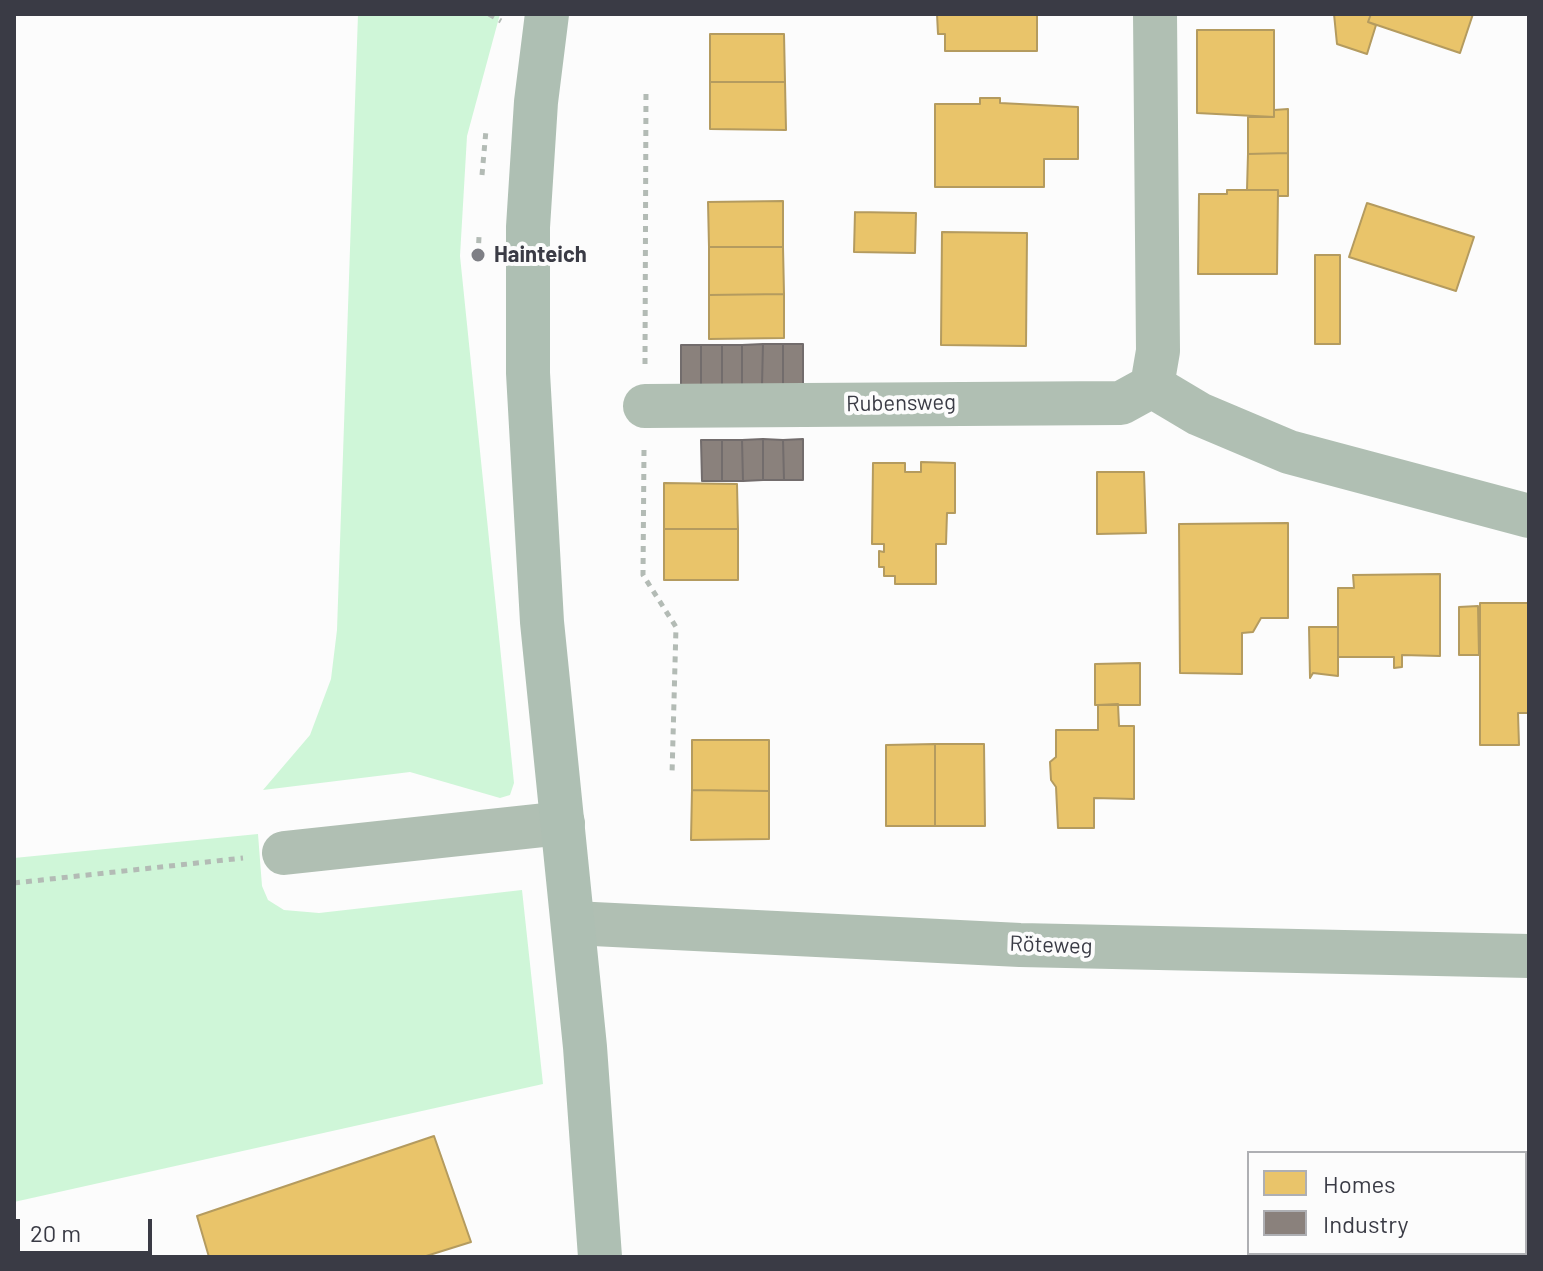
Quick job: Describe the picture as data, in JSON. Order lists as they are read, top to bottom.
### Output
{
  "streets": {
    "street": ["Rubensweg", "Röteweg"]
  },
  "places": ["Hainteich"],
  "legend": ["Homes", "Industry"],
  "scale_bar": "20 m"
}
